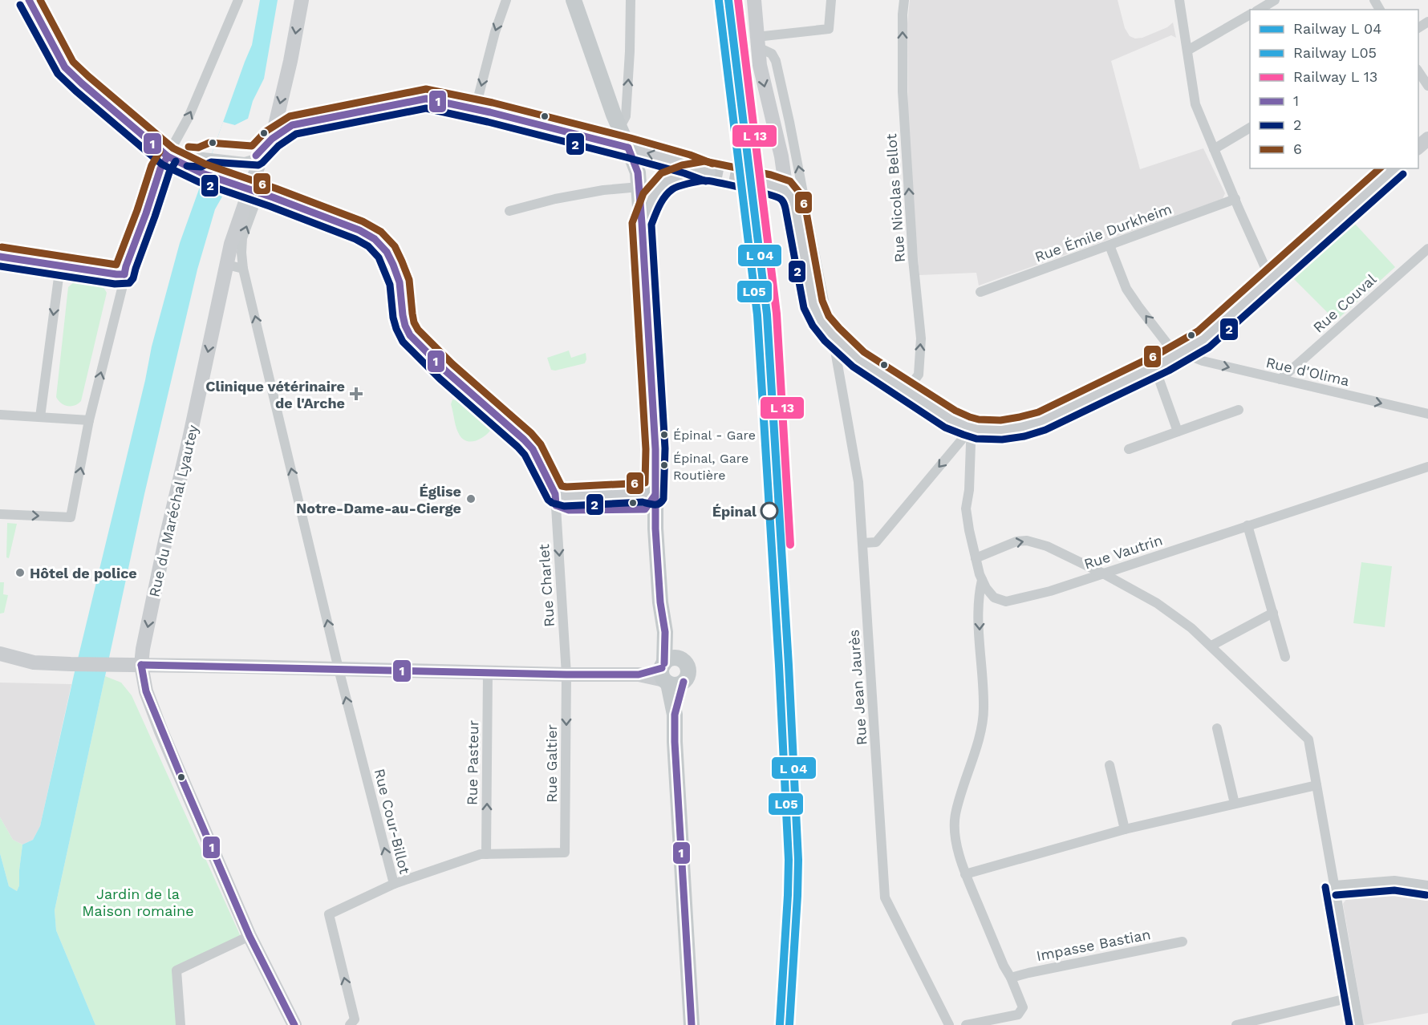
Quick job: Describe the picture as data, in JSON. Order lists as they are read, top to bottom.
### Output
{
  "streets": {
    "main road": ["Rue du Maréchal Lyautey"],
    "street": [
      "Rue Nicolas Bellot",
      "Rue Émile Durkheim",
      "Rue Couval",
      "Rue d'Olima",
      "Rue Vautrin",
      "Rue Charlet",
      "Rue Jean Jaurès",
      "Rue Pasteur",
      "Rue Galtier",
      "Rue Cour-Billot",
      "Impasse Bastian"
    ]
  },
  "crossings": [
    ["Rue Couval", "Rue d'Olima"],
    ["Rue du Maréchal Lyautey", "Rue Cour-Billot"],
    ["Rue Charlet", "Rue Galtier"],
    ["Rue Pasteur", "Rue Galtier"]
  ],
  "one_way": [
    "Rue Nicolas Bellot",
    "Rue d'Olima",
    "Rue du Maréchal Lyautey",
    "Rue Charlet",
    "Rue Pasteur",
    "Rue Cour-Billot"
  ],
  "parks": ["Jardin de la Maison romaine"],
  "places": {
    "health": ["Clinique vétérinaire de l'Arche"],
    "other": [
      "Épinal - Gare",
      "Épinal, Gare Routière",
      "Église Notre-Dame-au-Cierge",
      "Épinal",
      "Hôtel de police"
    ]
  },
  "lines": [
    "transit line 1",
    "transit line 6",
    "rail line L05",
    "transit line 2"
  ],
  "legend": [
    "Railway L 04",
    "Railway L05",
    "Railway L 13",
    "1",
    "2",
    "6"
  ]
}
